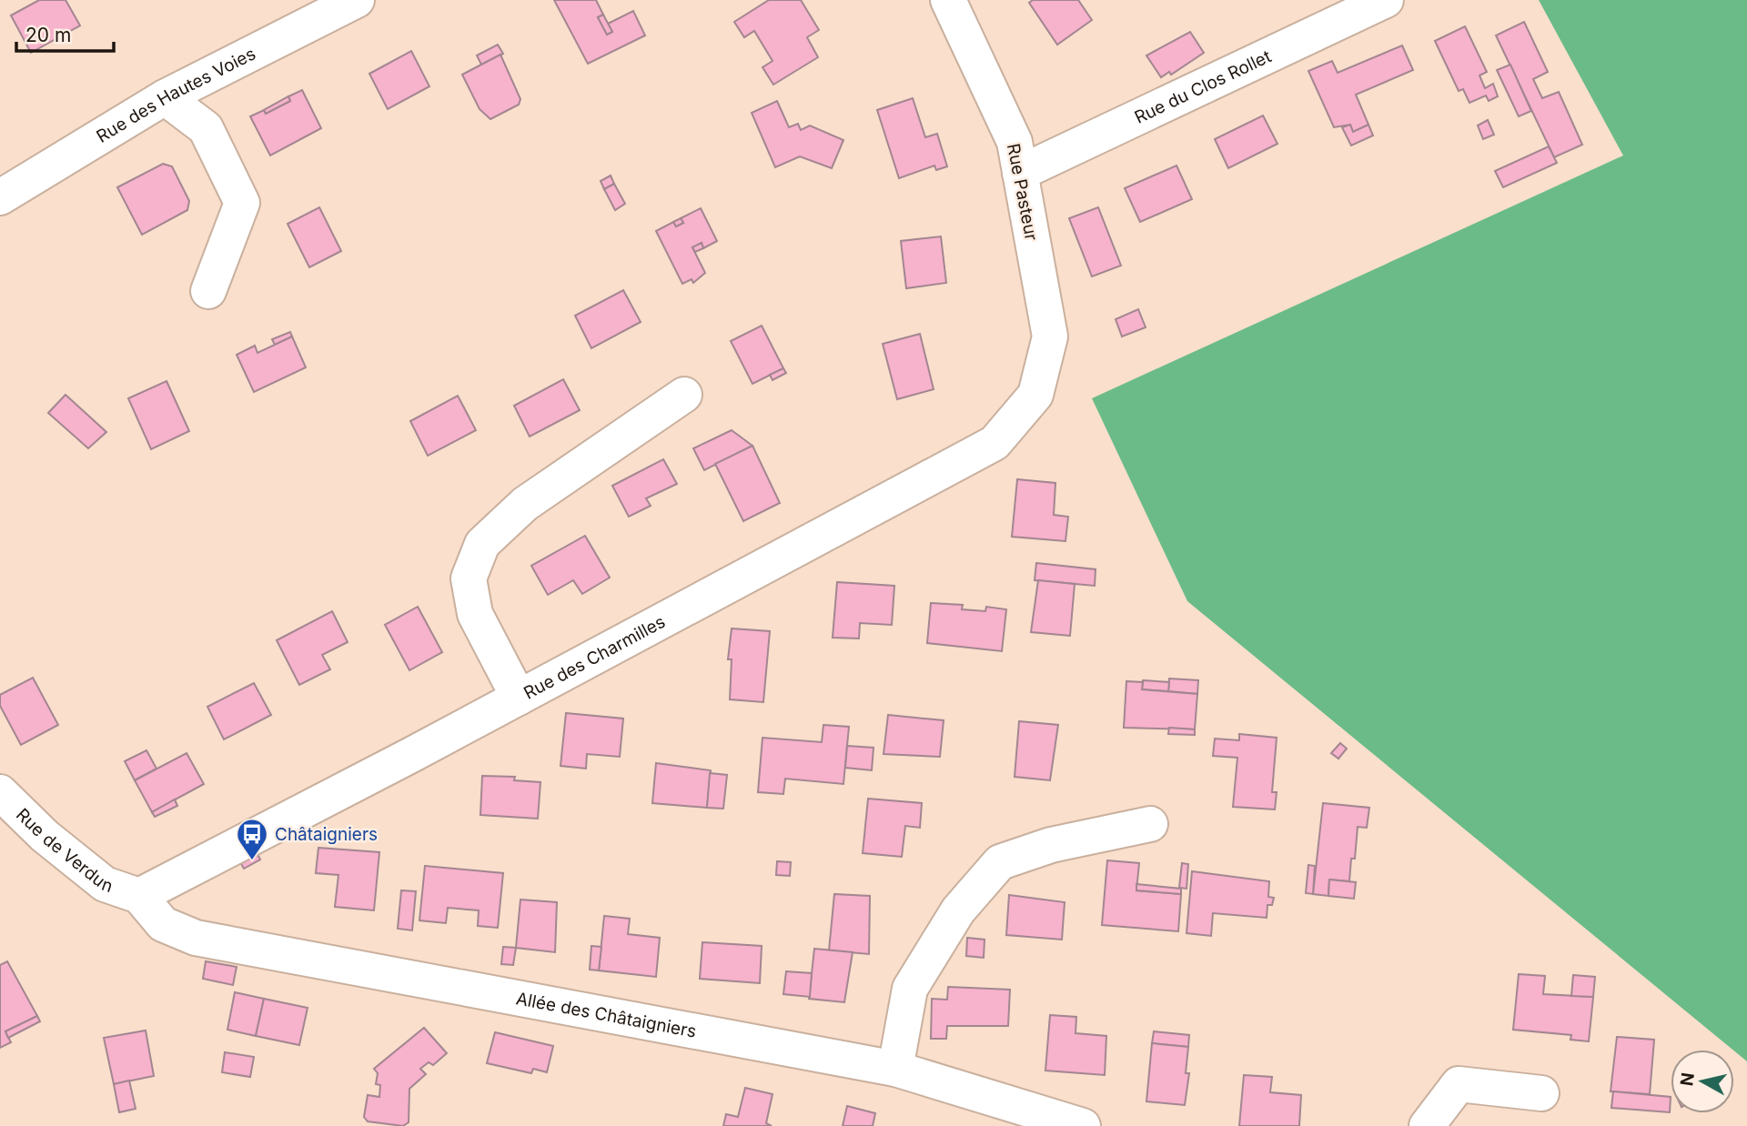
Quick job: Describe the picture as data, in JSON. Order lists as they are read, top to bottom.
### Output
{
  "streets": {
    "street": [
      "Rue du Clos Rollet",
      "Rue des Hautes Voies",
      "Rue Pasteur",
      "Rue des Charmilles",
      "Rue de Verdun",
      "Allée des Châtaigniers"
    ]
  },
  "crossings": [
    ["Rue du Clos Rollet", "Rue Pasteur"],
    ["Rue Pasteur", "Rue des Charmilles"],
    ["Rue des Charmilles", "Rue de Verdun"],
    ["Rue des Charmilles", "Allée des Châtaigniers"],
    ["Rue de Verdun", "Allée des Châtaigniers"]
  ],
  "places": {
    "bus stop": ["Châtaigniers"]
  },
  "scale_bar": "20 m",
  "north": "left"
}
